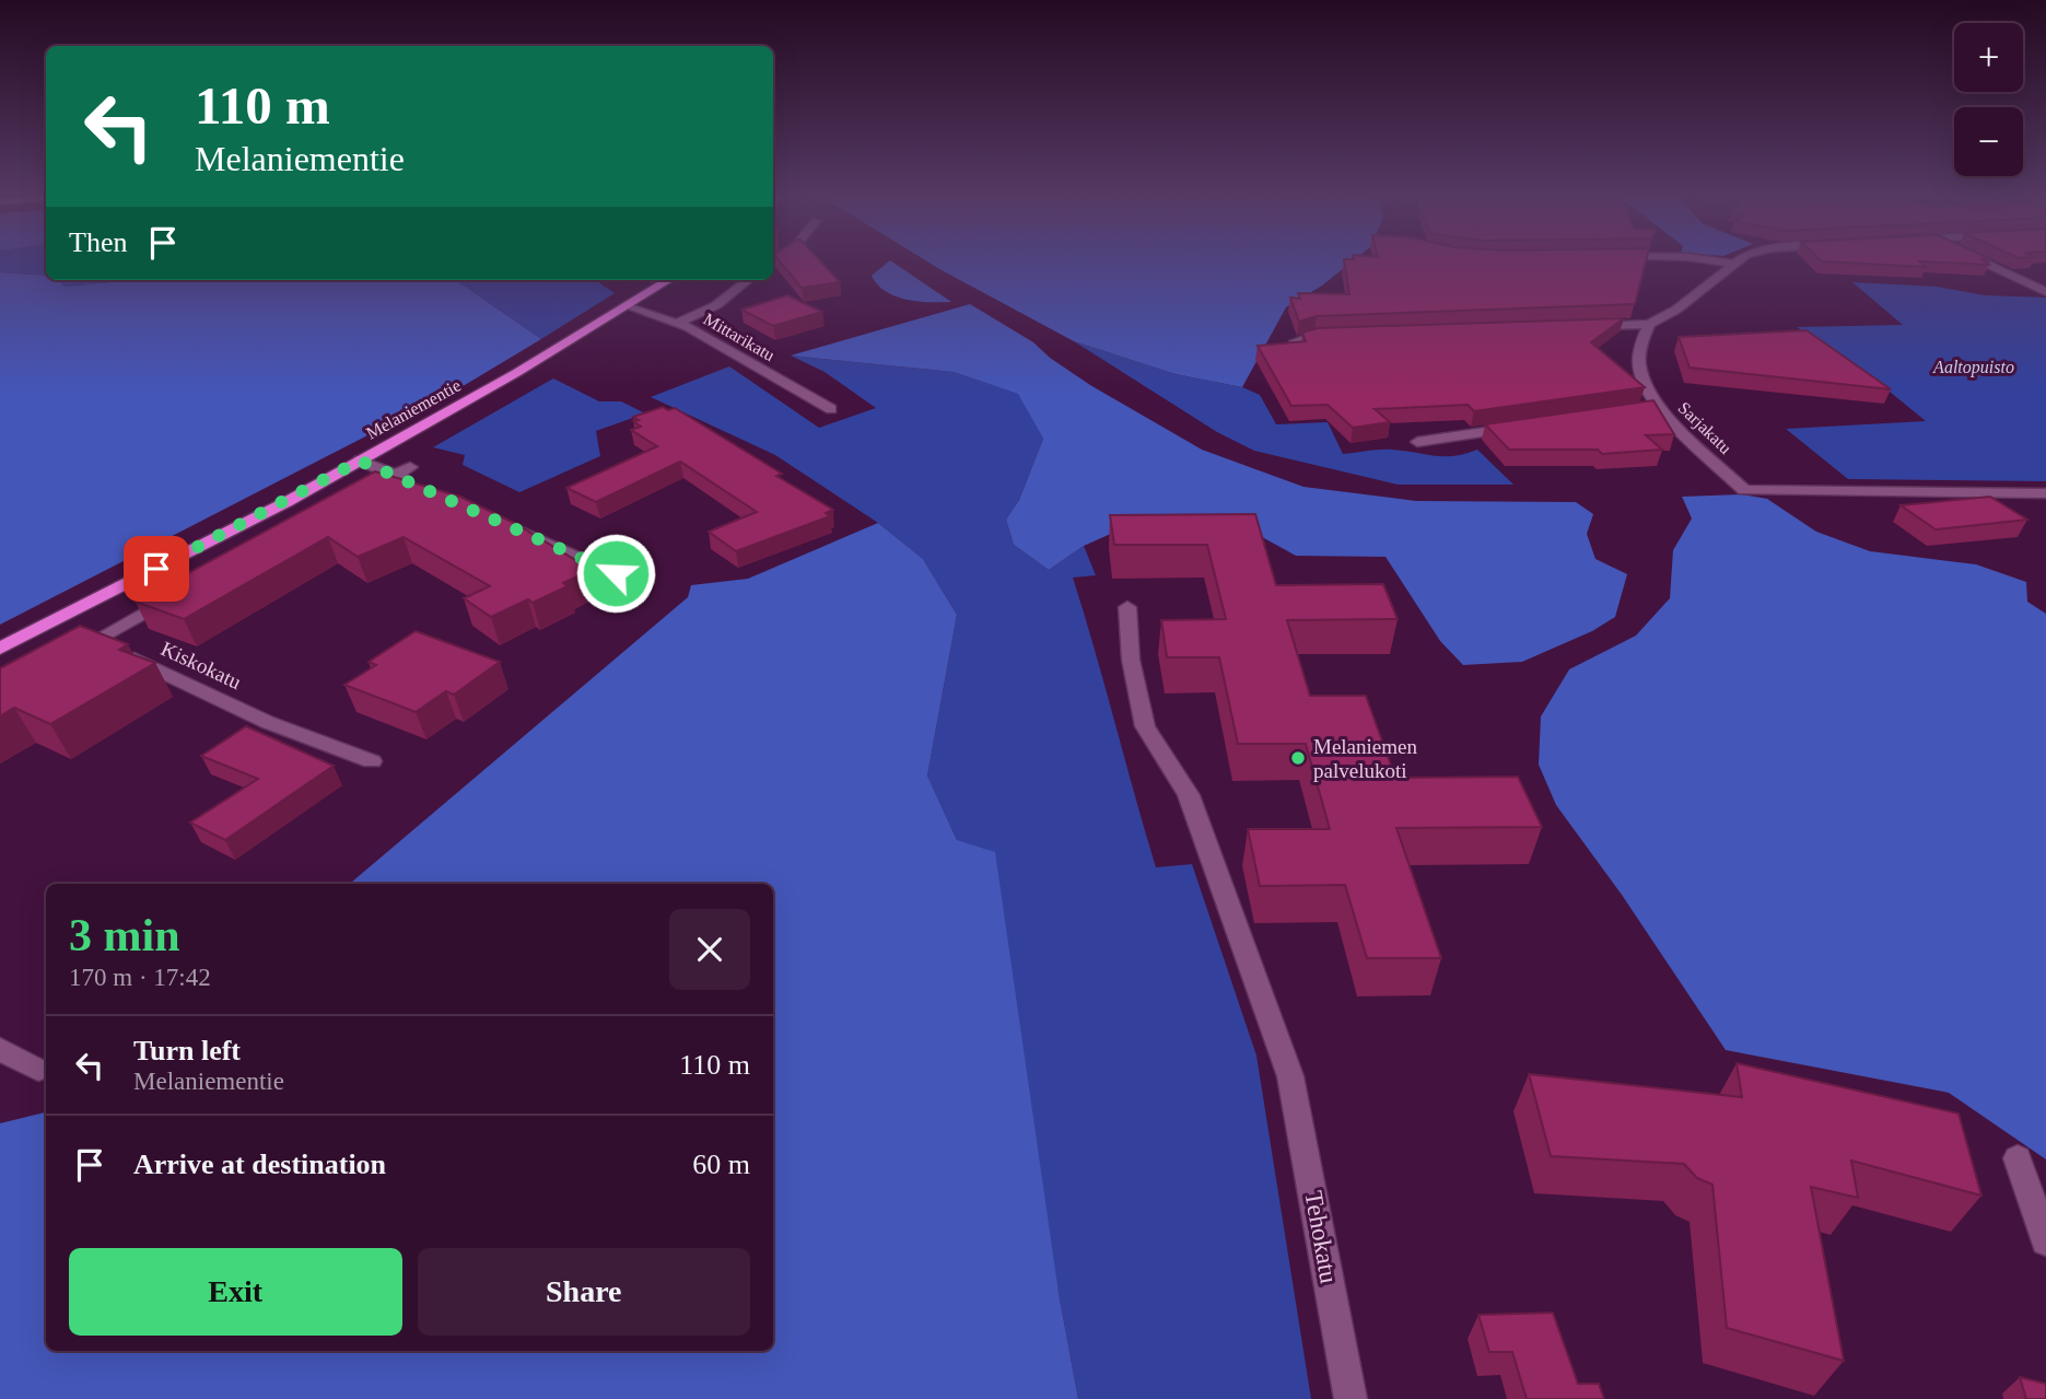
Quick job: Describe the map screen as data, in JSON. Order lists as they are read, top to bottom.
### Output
{
  "streets": {
    "main road": ["Melaniementie"],
    "street": [
      "Mittarikatu",
      "Sarjakatu",
      "Kiskokatu",
      "Tehokatu"
    ]
  },
  "crossings": [
    ["Mittarikatu", "Melaniementie"]
  ],
  "parks": ["Aaltopuisto"],
  "places": ["Melaniemen palvelukoti"],
  "page": {
    "map_buttons": ["+", "−"],
    "turn": ["110 m", "Melaniementie"],
    "then": "Then",
    "heading": ["3 min", "170 m · 17:42"],
    "list": [
      {
        "name": "Turn left",
        "note": "Melaniementie",
        "value": "110 m"
      },
      {
        "name": "Arrive at destination",
        "value": "60 m"
      }
    ],
    "buttons": ["Exit", "Share"]
  }
}
